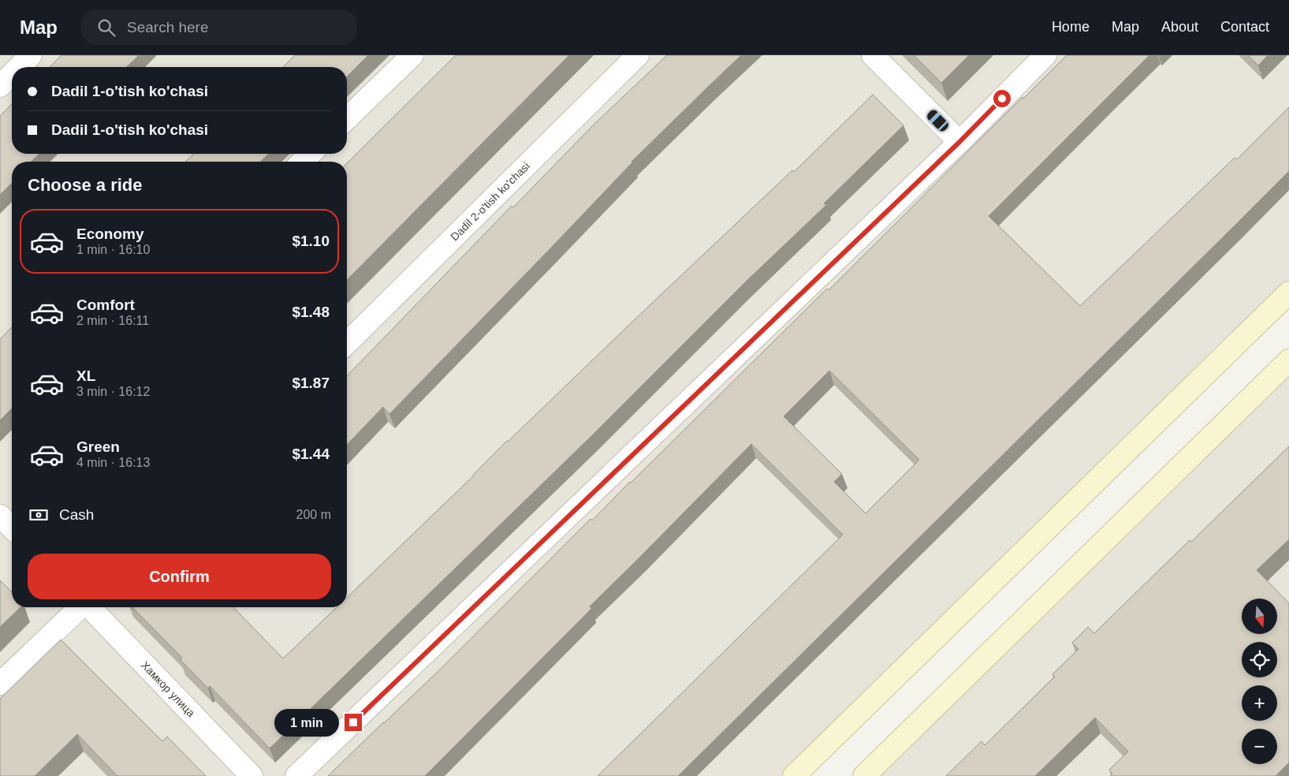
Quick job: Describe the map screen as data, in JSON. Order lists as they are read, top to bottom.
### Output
{
  "streets": {
    "street": ["Dadil 2-o'tish ko'chasi", "Хамкор улица"]
  },
  "north": "bottom",
  "page": {
    "header": "Map",
    "search": "Search here",
    "nav": [
      "Home",
      "Map",
      "About",
      "Contact"
    ],
    "banner": ["Dadil 1-o'tish ko'chasi", "Dadil 1-o'tish ko'chasi"],
    "heading": "Choose a ride",
    "list": [
      {
        "name": "Economy",
        "note": "1 min · 16:10",
        "value": "$1.10"
      },
      {
        "name": "Comfort",
        "note": "2 min · 16:11",
        "value": "$1.48"
      },
      {
        "name": "XL",
        "note": "3 min · 16:12",
        "value": "$1.87"
      },
      {
        "name": "Green",
        "note": "4 min · 16:13",
        "value": "$1.44"
      }
    ],
    "pay": ["Cash", "200 m"],
    "buttons": "Confirm",
    "map_buttons": ["+", "−"],
    "bubble": "1 min"
  }
}
